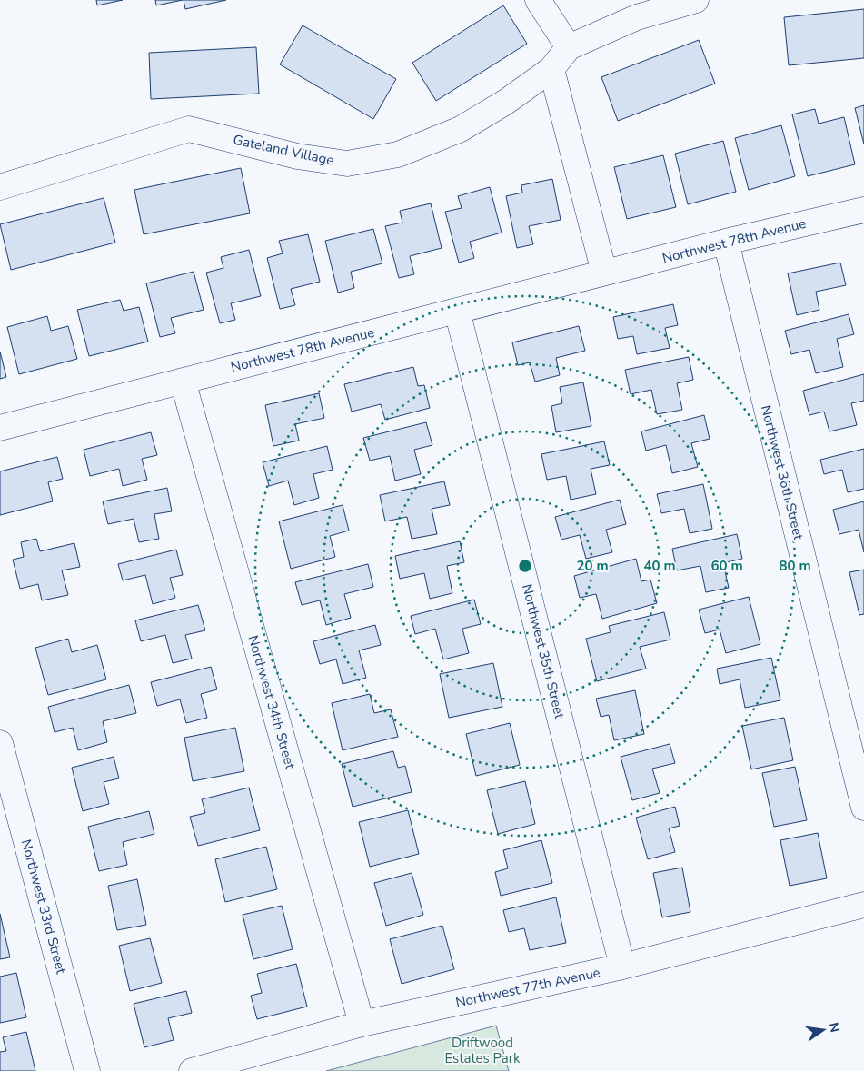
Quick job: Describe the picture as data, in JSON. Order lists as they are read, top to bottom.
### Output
{
  "streets": {
    "street": [
      "Gateland Village",
      "Northwest 78th Avenue",
      "Northwest 36th Street",
      "Northwest 35th Street",
      "Northwest 34th Street",
      "Northwest 33rd Street",
      "Northwest 77th Avenue"
    ]
  },
  "crossings": [
    ["Northwest 78th Avenue", "Northwest 36th Street"],
    ["Northwest 78th Avenue", "Northwest 35th Street"],
    ["Northwest 78th Avenue", "Northwest 34th Street"],
    ["Northwest 35th Street", "Northwest 77th Avenue"],
    ["Northwest 34th Street", "Northwest 77th Avenue"]
  ],
  "parks": ["Driftwood Estates Park"],
  "north": "right",
  "rings": [
    "20 m",
    "40 m",
    "60 m",
    "80 m"
  ]
}
